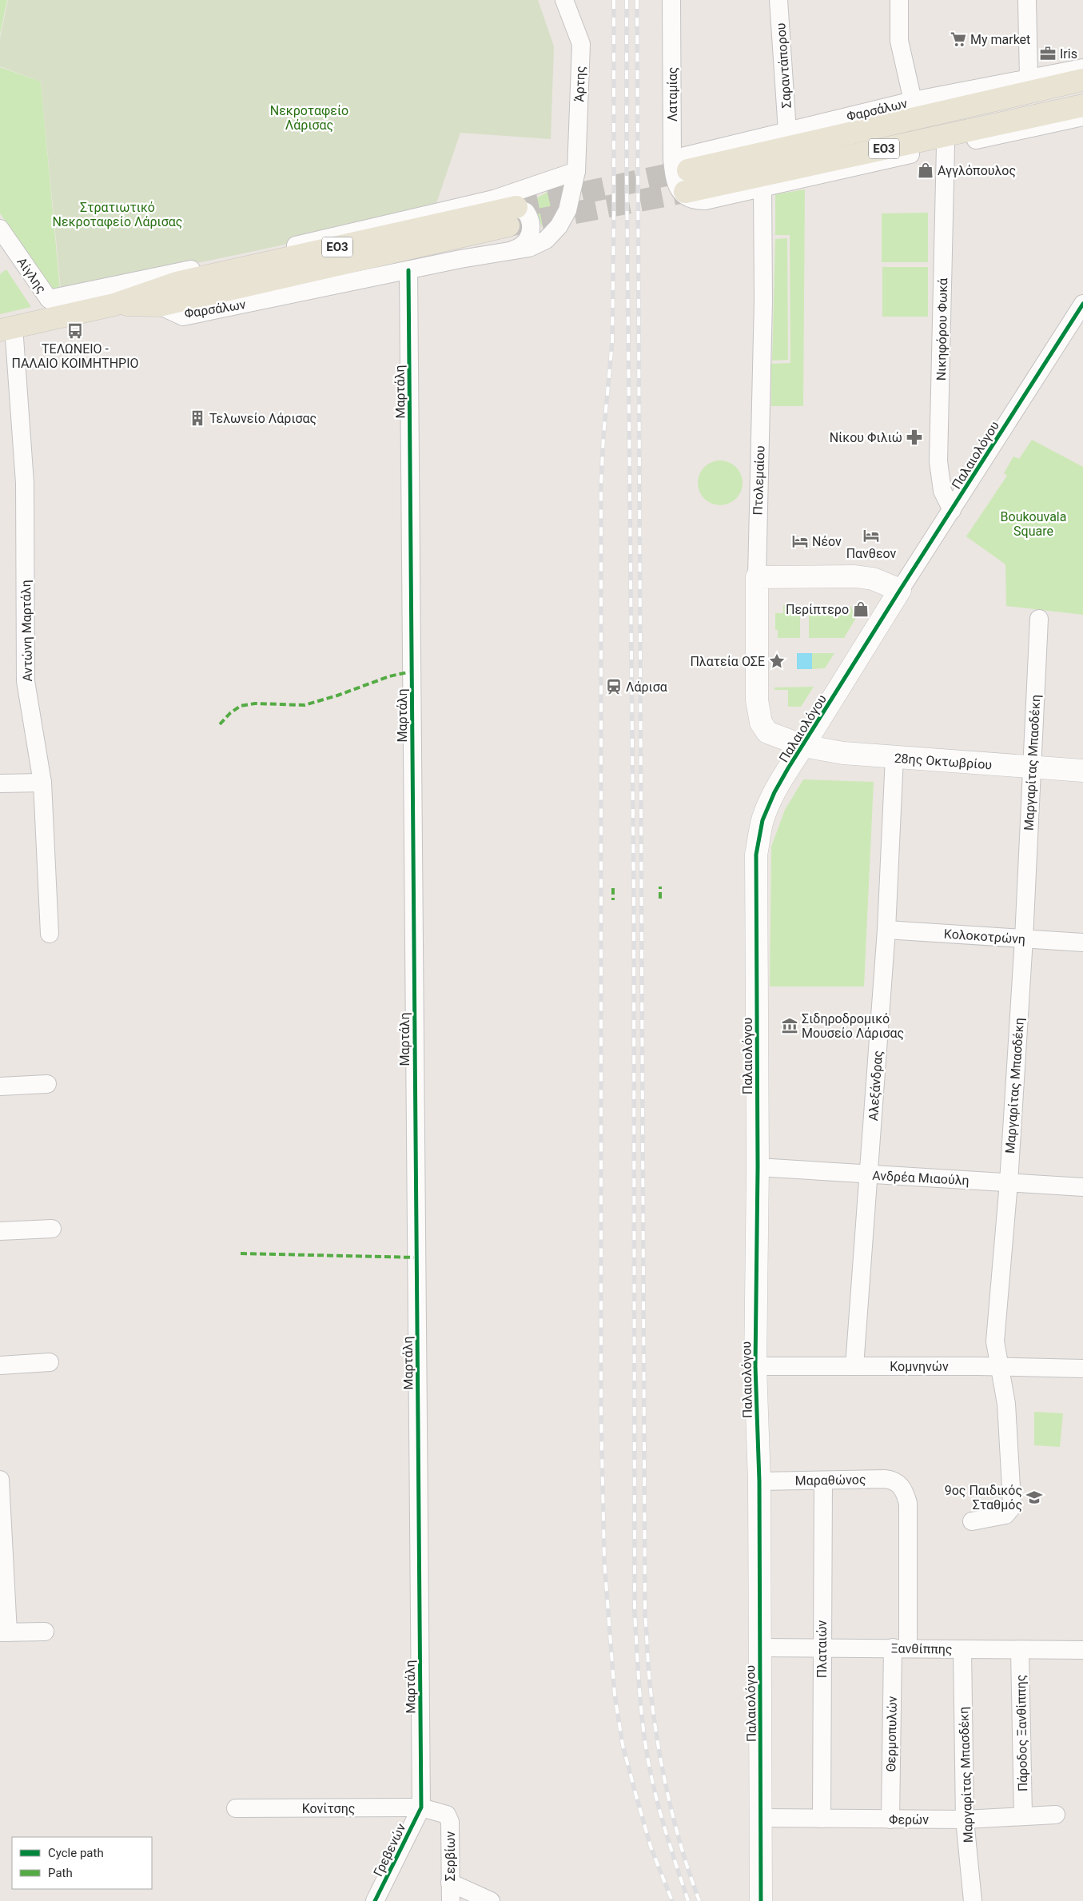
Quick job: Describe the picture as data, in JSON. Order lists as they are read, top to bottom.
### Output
{
  "streets": {
    "main road": ["Φαρσάλων", "ΕΟ3"],
    "street": [
      "Σαραντάπορου",
      "Άρτης",
      "Λαταμίας",
      "Αίγλης",
      "Νικηφόρου Φωκά",
      "Μαρτάλη",
      "Παλαιολόγου",
      "Πτολεμαίου",
      "Αντώνη Μαρτάλη",
      "28ης Οκτωβρίου",
      "Μαργαρίτας Μπασδέκη",
      "Κολοκοτρώνη",
      "Αλεξάνδρας",
      "Ανδρέα Μιαούλη",
      "Κομνηνών",
      "Μαραθώνος",
      "Ξανθίππης",
      "Πλαταιών",
      "Πάροδος Ξανθίππης",
      "Θερμοπυλών",
      "Κονίτσης",
      "Φερών",
      "Γρεβενών",
      "Σερβίων"
    ]
  },
  "crossings": [
    ["Σαραντάπορου", "Φαρσάλων"],
    ["Άρτης", "Φαρσάλων"],
    ["Λαταμίας", "Φαρσάλων"],
    ["Λαταμίας", "ΕΟ3"],
    ["Φαρσάλων", "ΕΟ3"],
    ["Φαρσάλων", "Μαρτάλη"],
    ["ΕΟ3", "Αίγλης"],
    ["ΕΟ3", "Αντώνη Μαρτάλη"],
    ["Νικηφόρου Φωκά", "Παλαιολόγου"],
    ["Μαρτάλη", "Κονίτσης"],
    ["Μαρτάλη", "Γρεβενών"],
    ["Μαρτάλη", "Σερβίων"],
    ["Παλαιολόγου", "Πτολεμαίου"],
    ["Παλαιολόγου", "28ης Οκτωβρίου"],
    ["Παλαιολόγου", "Ανδρέα Μιαούλη"],
    ["Παλαιολόγου", "Κομνηνών"],
    ["Παλαιολόγου", "Μαραθώνος"],
    ["Παλαιολόγου", "Ξανθίππης"],
    ["Παλαιολόγου", "Φερών"],
    ["Πτολεμαίου", "28ης Οκτωβρίου"],
    ["28ης Οκτωβρίου", "Μαργαρίτας Μπασδέκη"],
    ["28ης Οκτωβρίου", "Αλεξάνδρας"],
    ["Μαργαρίτας Μπασδέκη", "Κολοκοτρώνη"],
    ["Μαργαρίτας Μπασδέκη", "Ανδρέα Μιαούλη"],
    ["Μαργαρίτας Μπασδέκη", "Κομνηνών"],
    ["Μαργαρίτας Μπασδέκη", "Ξανθίππης"],
    ["Μαργαρίτας Μπασδέκη", "Φερών"],
    ["Κολοκοτρώνη", "Αλεξάνδρας"],
    ["Αλεξάνδρας", "Ανδρέα Μιαούλη"],
    ["Αλεξάνδρας", "Κομνηνών"],
    ["Μαραθώνος", "Πλαταιών"],
    ["Μαραθώνος", "Θερμοπυλών"],
    ["Ξανθίππης", "Πλαταιών"],
    ["Ξανθίππης", "Πάροδος Ξανθίππης"],
    ["Ξανθίππης", "Θερμοπυλών"],
    ["Πλαταιών", "Φερών"],
    ["Πάροδος Ξανθίππης", "Φερών"],
    ["Θερμοπυλών", "Φερών"],
    ["Κονίτσης", "Γρεβενών"],
    ["Κονίτσης", "Σερβίων"],
    ["Γρεβενών", "Σερβίων"]
  ],
  "parks": ["Νεκροταφείο Λάρισας", "Στρατιωτικό Νεκροταφείο Λάρισας", "Boukouvala Square"],
  "places": {
    "supermarket": ["My market"],
    "office": ["Iris"],
    "shop": ["Αγγλόπουλος", "Περίπτερο"],
    "bus stop": ["ΤΕΛΩΝΕΙΟ - ΠΑΛΑΙΟ ΚΟΙΜΗΤΗΡΙΟ"],
    "building": ["Τελωνείο Λάρισας"],
    "pharmacy": ["Νίκου Φιλιώ"],
    "hotel": ["Πανθεον", "Νέον"],
    "place": ["Πλατεία ΟΣΕ"],
    "station": ["Λάρισα"],
    "museum": ["Σιδηροδρομικό Μουσείο Λάρισας"],
    "school or university": ["9ος Παιδικός Σταθμός"]
  },
  "legend": ["Cycle path", "Path"]
}
